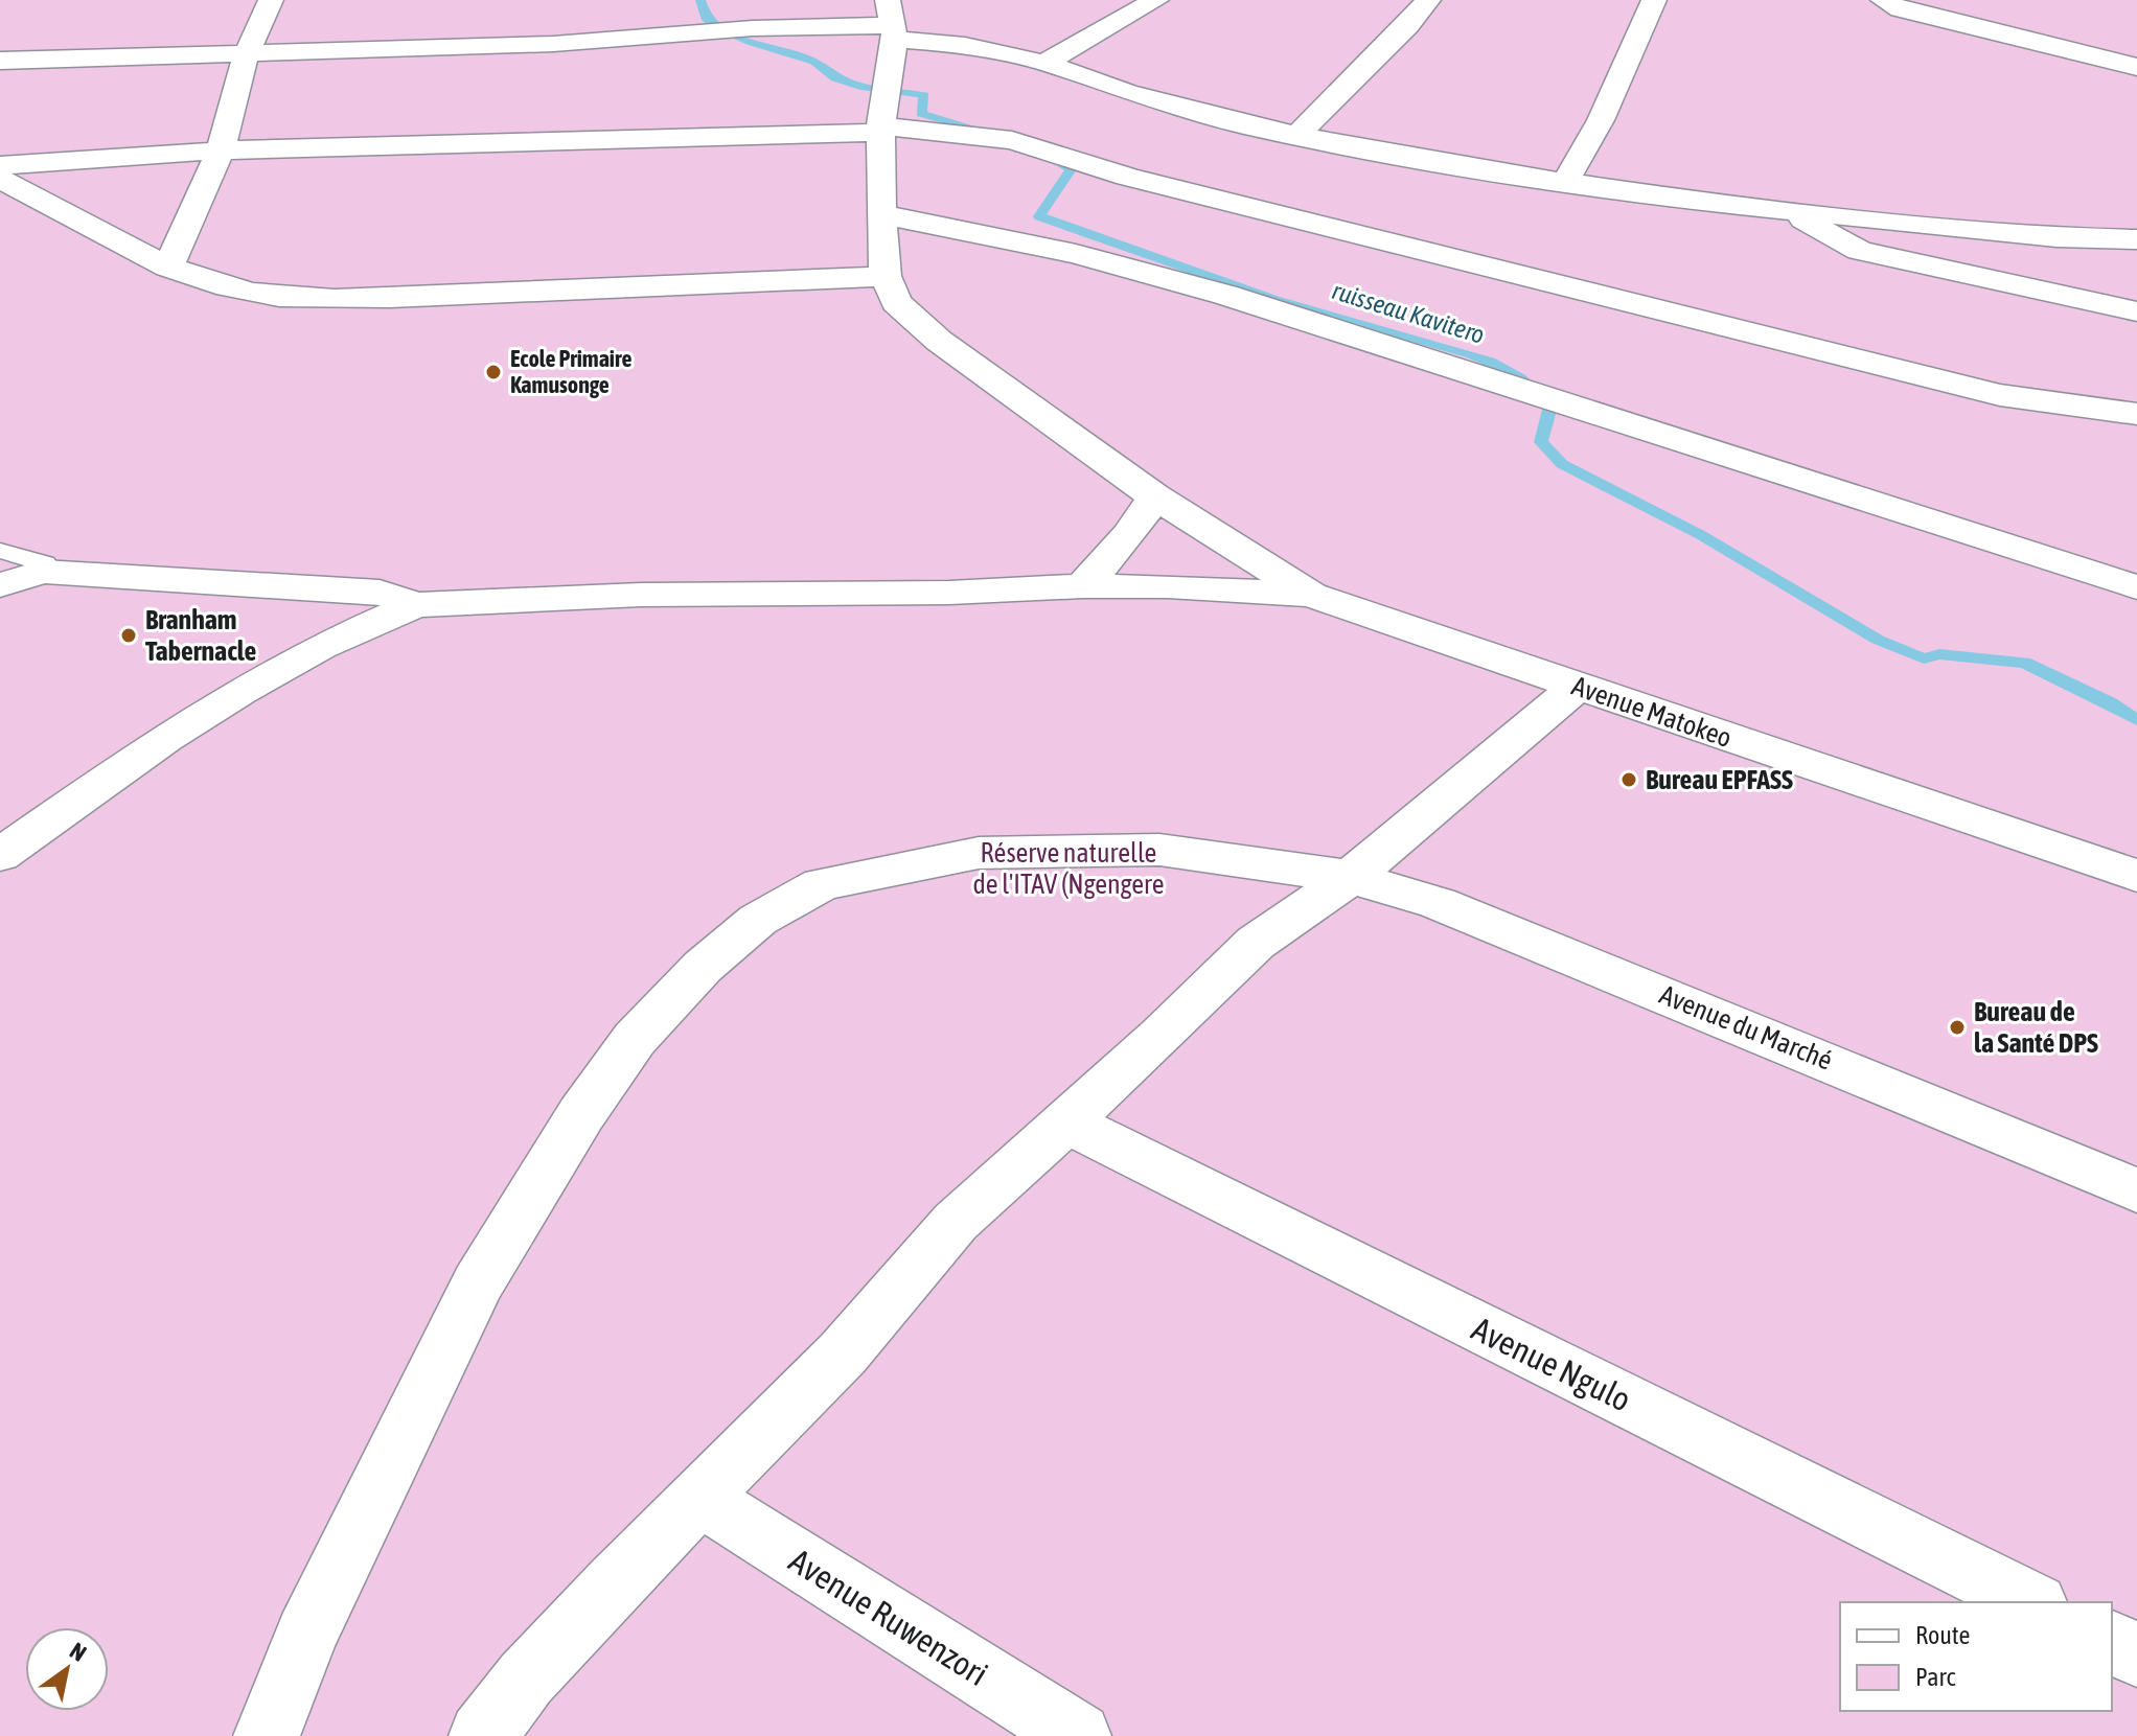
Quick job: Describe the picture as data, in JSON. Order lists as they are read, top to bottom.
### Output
{
  "streets": {
    "street": [
      "Avenue Matokeo",
      "Avenue du Marché",
      "Avenue Ngulo",
      "Avenue Ruwenzori"
    ]
  },
  "water": ["ruisseau Kavitero"],
  "parks": ["Réserve naturelle de l'ITAV (Ngengere"],
  "places": [
    "Ecole Primaire Kamusonge",
    "Branham Tabernacle",
    "Bureau EPFASS",
    "Bureau de la Santé DPS"
  ],
  "legend": ["Route", "Parc"],
  "north": "top right"
}
